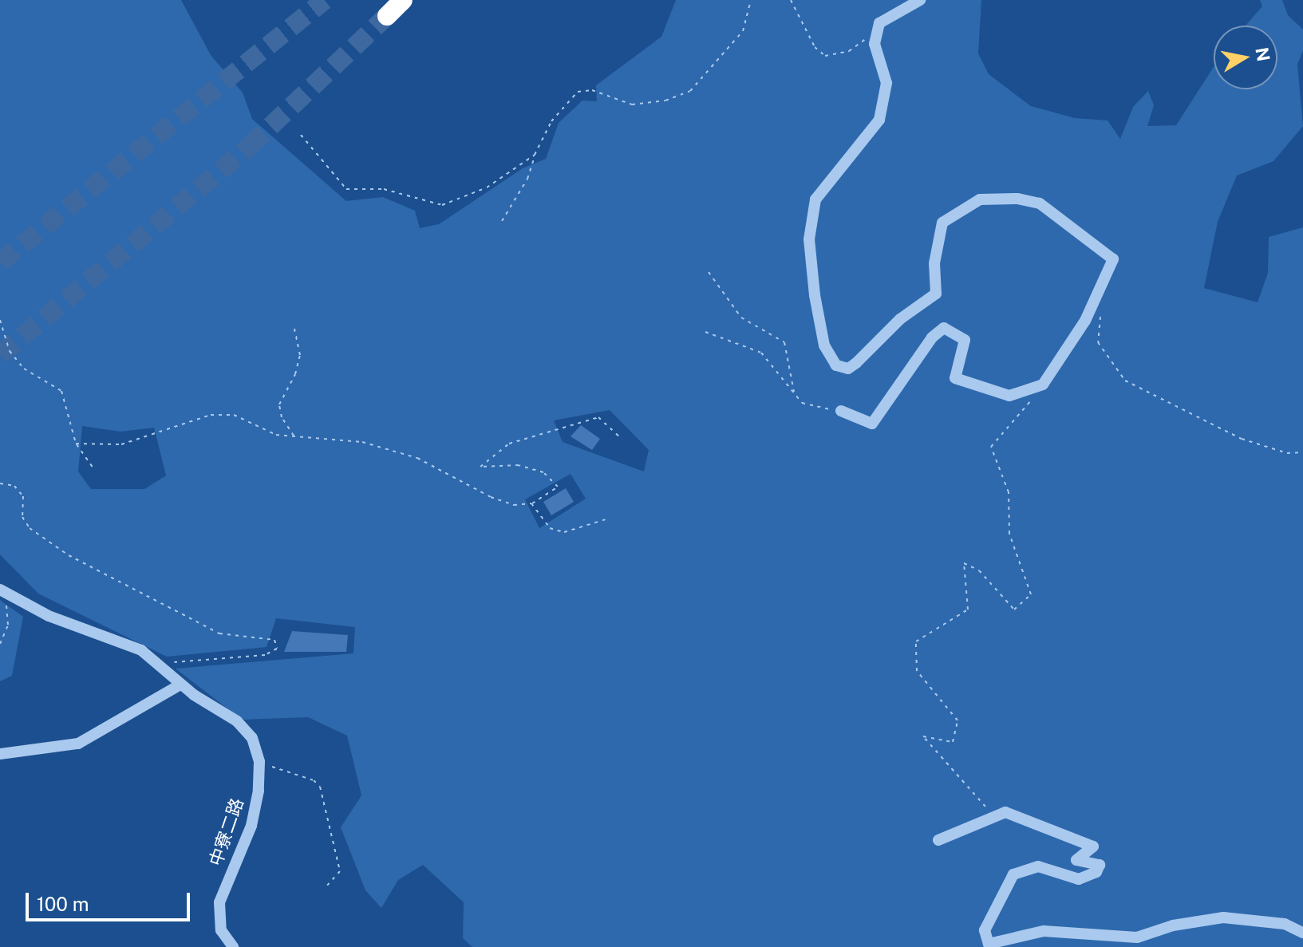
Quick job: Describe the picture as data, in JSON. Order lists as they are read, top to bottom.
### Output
{
  "streets": {
    "street": ["中寮二路"]
  },
  "scale_bar": "100 m",
  "north": "right"
}
